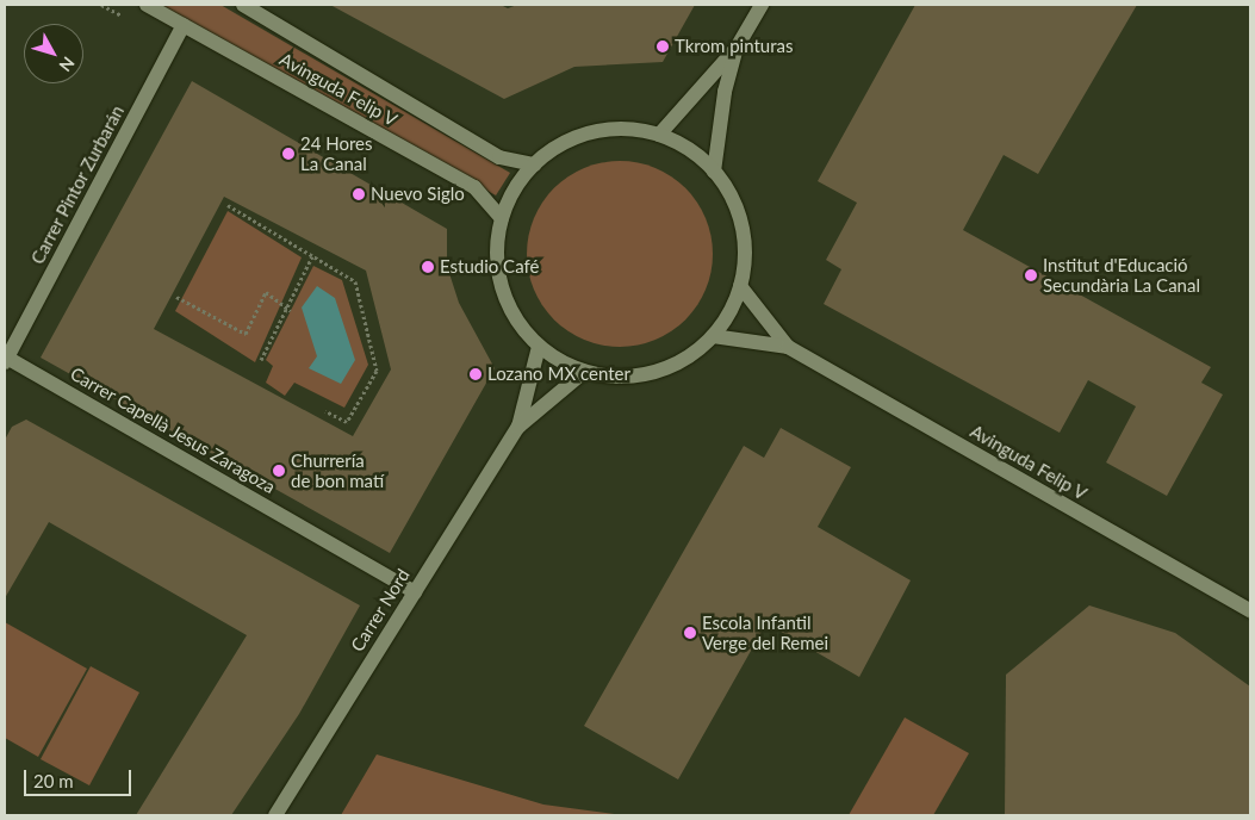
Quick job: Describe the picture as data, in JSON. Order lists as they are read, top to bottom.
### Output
{
  "streets": {
    "street": [
      "Avinguda Felip V",
      "Carrer Pintor Zurbarán",
      "Carrer Capellà Jesus Zaragoza",
      "Carrer Nord"
    ]
  },
  "crossings": [
    ["Avinguda Felip V", "Carrer Pintor Zurbarán"],
    ["Carrer Pintor Zurbarán", "Carrer Capellà Jesus Zaragoza"],
    ["Carrer Capellà Jesus Zaragoza", "Carrer Nord"]
  ],
  "places": [
    "Tkrom pinturas",
    "24 Hores La Canal",
    "Nuevo Siglo",
    "Estudio Café",
    "Institut d'Educació Secundària La Canal",
    "Lozano MX center",
    "Churrería de bon matí",
    "Escola Infantil Verge del Remei"
  ],
  "scale_bar": "20 m",
  "north": "bottom right"
}
